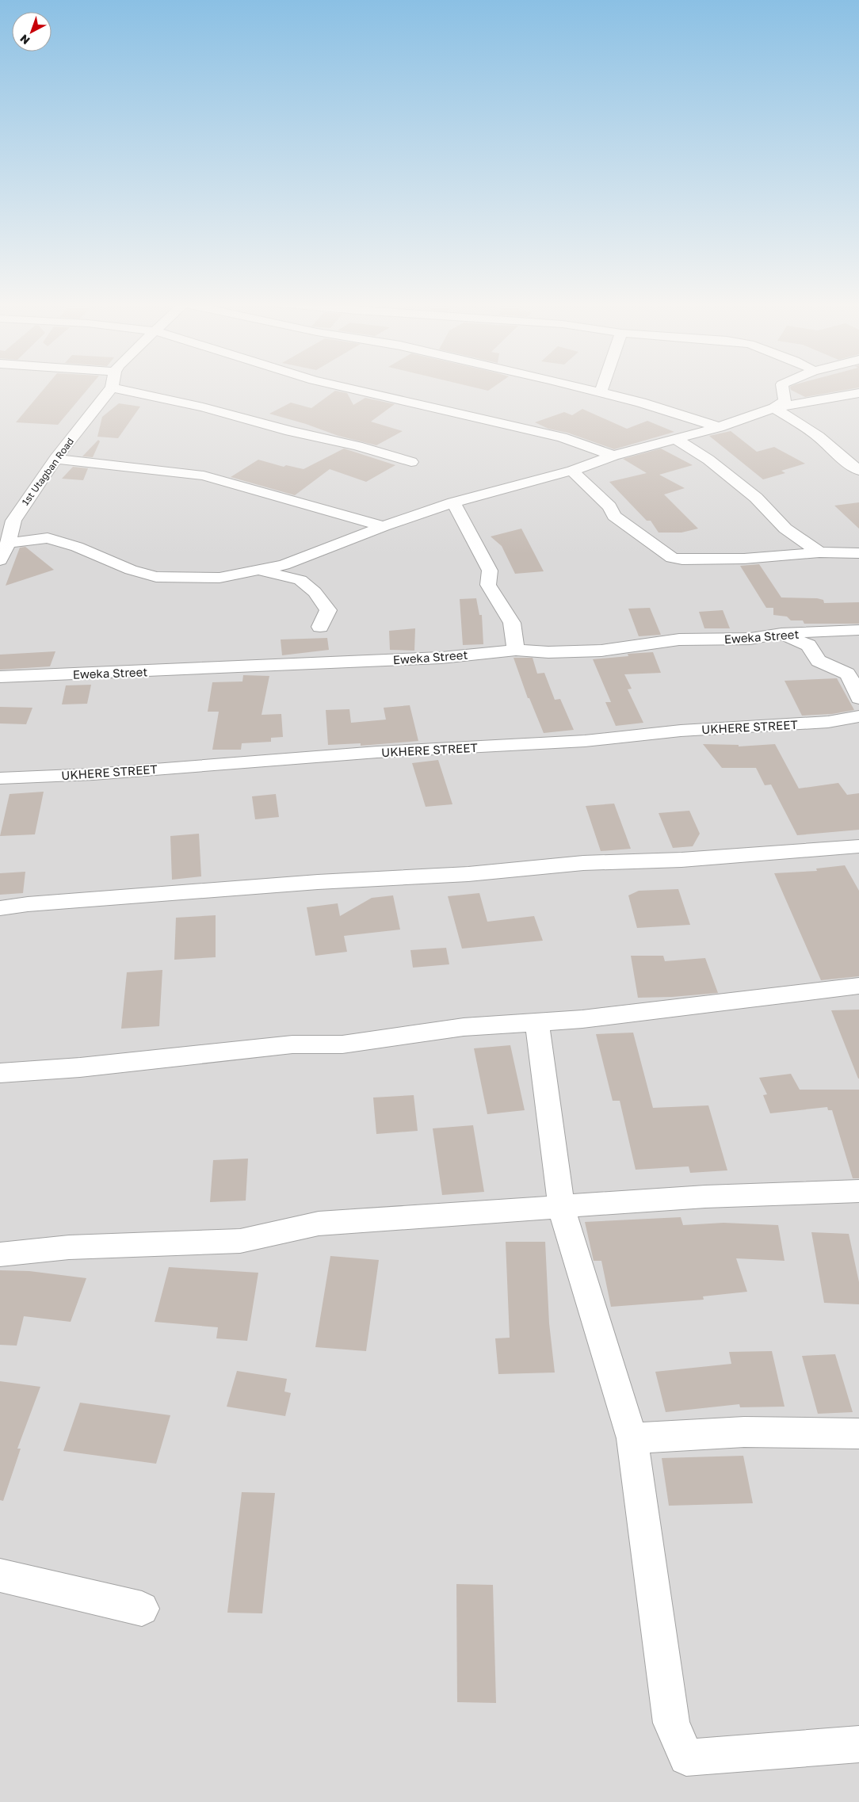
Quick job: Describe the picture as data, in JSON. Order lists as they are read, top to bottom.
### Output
{
  "streets": {
    "street": ["1st Utagban Road", "Eweka Street", "UKHERE STREET"]
  },
  "north": "bottom left"
}
